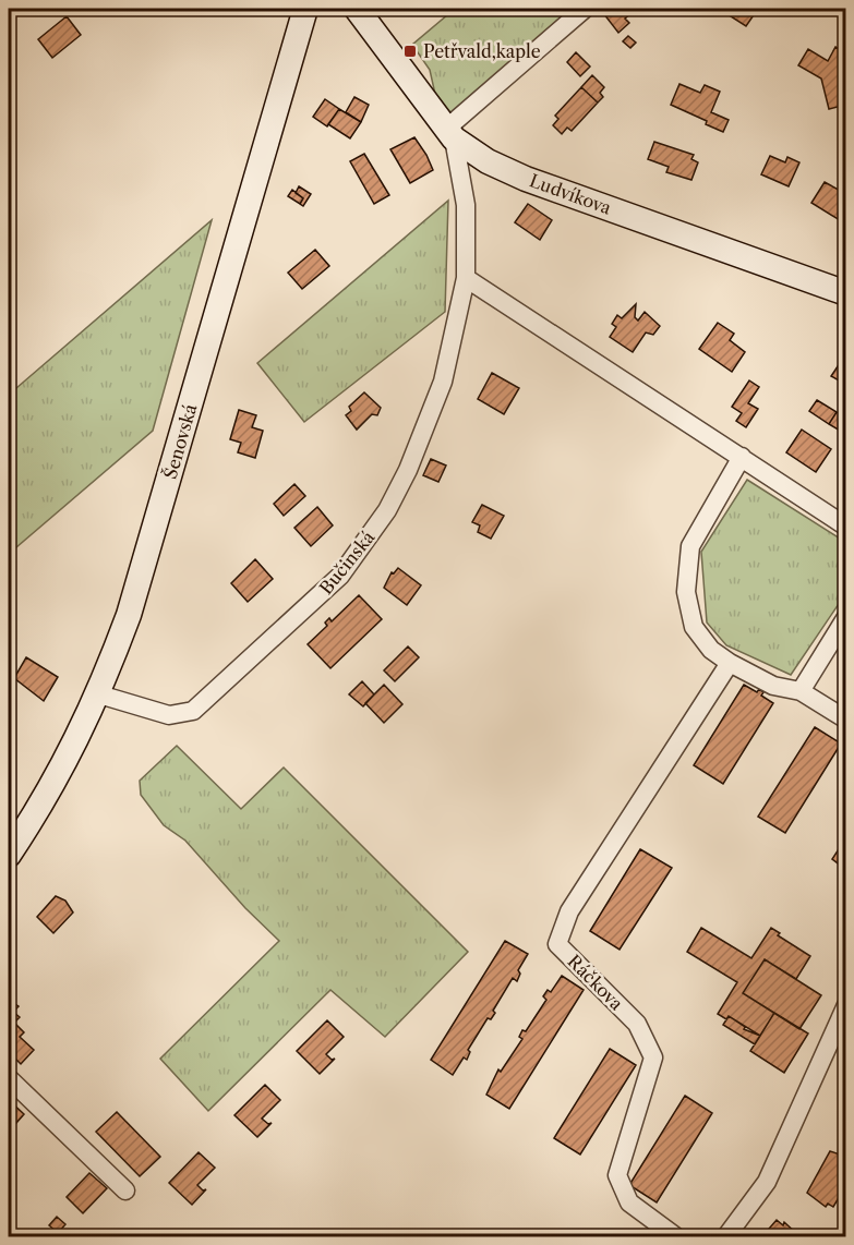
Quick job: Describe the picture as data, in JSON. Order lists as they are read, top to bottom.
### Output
{
  "streets": {
    "main road": ["Ludvíkova", "Šenovská"],
    "street": ["Bučinská", "Ráčkova"]
  },
  "crossings": [
    ["Ludvíkova", "Bučinská"],
    ["Šenovská", "Bučinská"]
  ],
  "places": {
    "transit": ["Petřvald,kaple"]
  }
}
